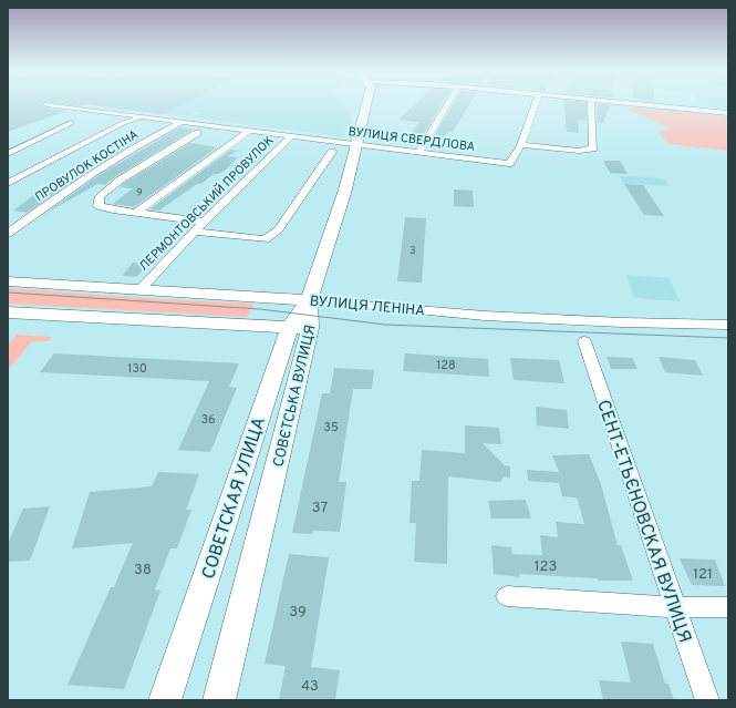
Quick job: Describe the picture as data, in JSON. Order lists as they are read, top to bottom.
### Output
{
  "streets": {
    "main road": ["ВУЛИЦЯ ЛЕНІНА", "СОВЄТСЬКА ВУЛИЦЯ", "СОВЕТСКАЯ УЛИЦА"],
    "street": [
      "ВУЛИЦЯ СВЕРДЛОВА",
      "ПРОВУЛОК КОСТІНА",
      "ЛЕРМОНТОВСЬКИЙ ПРОВУЛОК",
      "СЕНТ-ЕТЬЄНОВСКАЯ ВУЛИЦЯ"
    ]
  },
  "crossings": [
    ["ВУЛИЦЯ СВЕРДЛОВА", "ПРОВУЛОК КОСТІНА"],
    ["ВУЛИЦЯ СВЕРДЛОВА", "ЛЕРМОНТОВСЬКИЙ ПРОВУЛОК"],
    ["ВУЛИЦЯ СВЕРДЛОВА", "СОВЄТСЬКА ВУЛИЦЯ"],
    ["ЛЕРМОНТОВСЬКИЙ ПРОВУЛОК", "ВУЛИЦЯ ЛЕНІНА"],
    ["ВУЛИЦЯ ЛЕНІНА", "СОВЄТСЬКА ВУЛИЦЯ"],
    ["СОВЄТСЬКА ВУЛИЦЯ", "СОВЕТСКАЯ УЛИЦА"]
  ],
  "house_numbers": [
    "9",
    "3",
    "128",
    "130",
    "36",
    "35",
    "37",
    "123",
    "38",
    "121",
    "39",
    "43"
  ]
}
